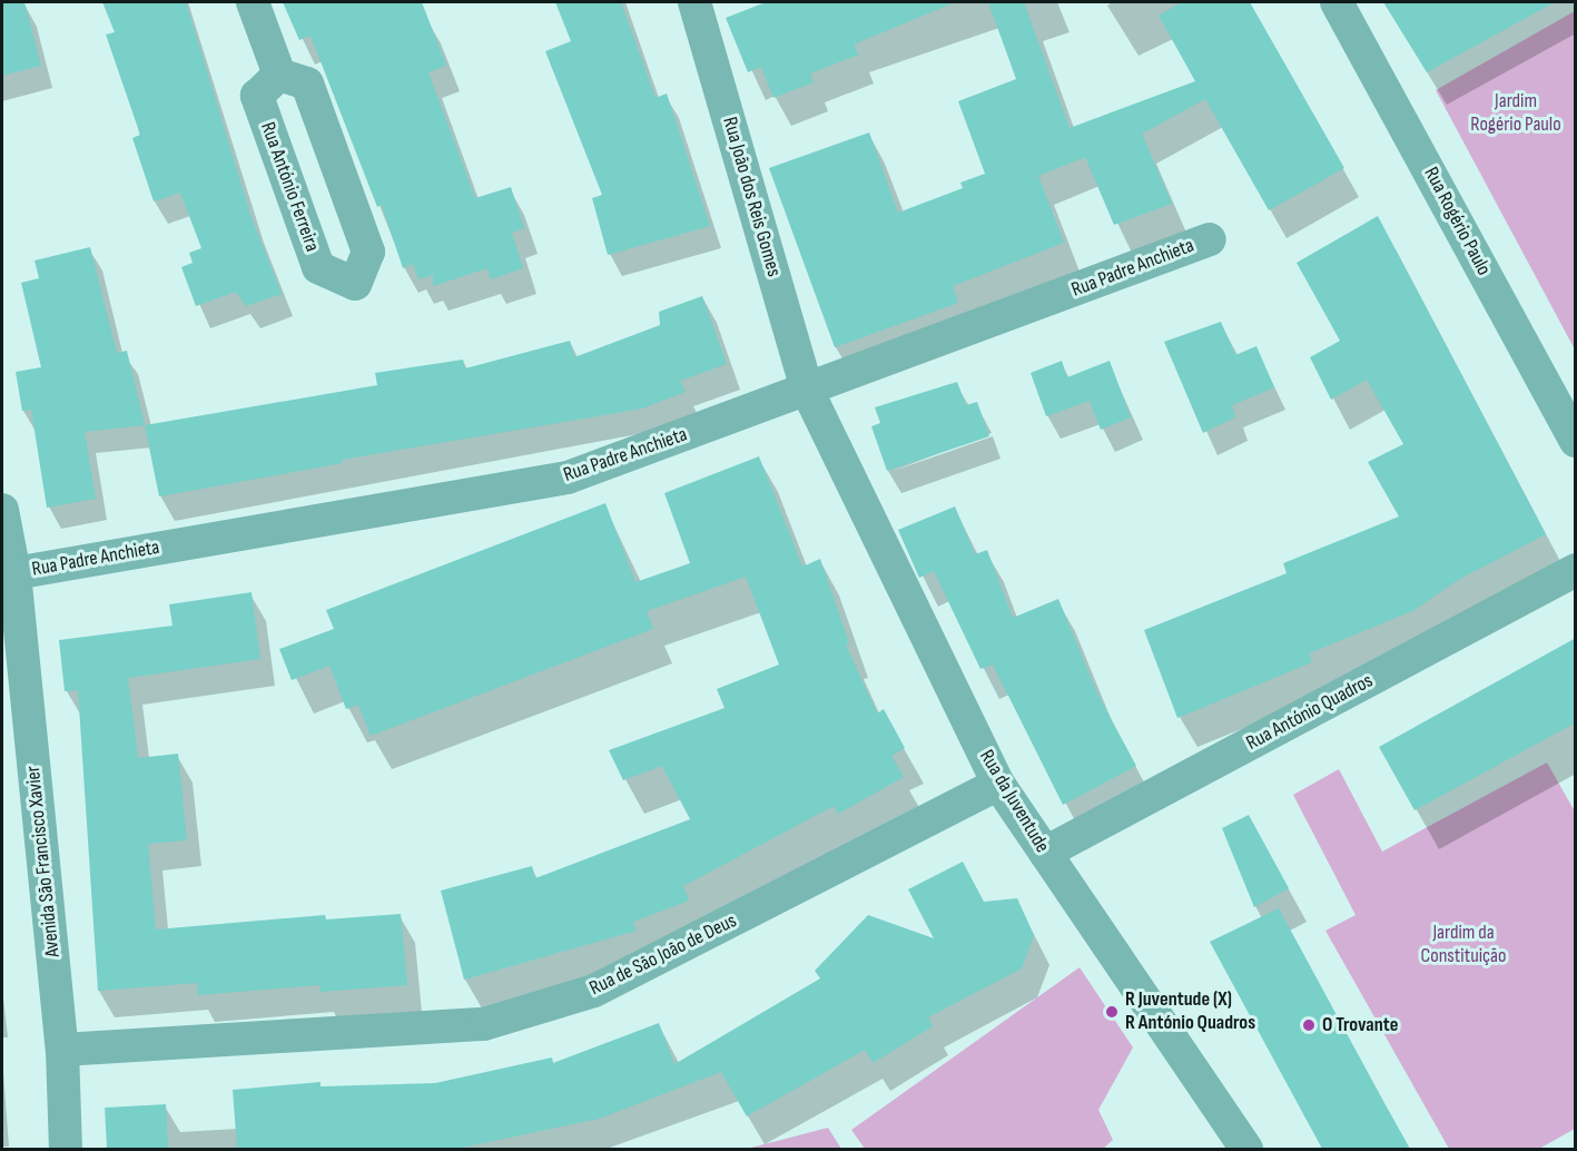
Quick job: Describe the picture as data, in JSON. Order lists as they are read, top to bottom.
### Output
{
  "streets": {
    "street": [
      "Rua António Ferreira",
      "Rua João dos Reis Gomes",
      "Rua Rogério Paulo",
      "Rua Padre Anchieta",
      "Rua António Quadros",
      "Rua da Juventude",
      "Avenida São Francisco Xavier",
      "Rua de São João de Deus"
    ]
  },
  "crossings": [
    ["Rua João dos Reis Gomes", "Rua Padre Anchieta"],
    ["Rua João dos Reis Gomes", "Rua da Juventude"],
    ["Rua Padre Anchieta", "Rua da Juventude"],
    ["Rua Padre Anchieta", "Avenida São Francisco Xavier"],
    ["Rua António Quadros", "Rua da Juventude"],
    ["Rua da Juventude", "Rua de São João de Deus"],
    ["Avenida São Francisco Xavier", "Rua de São João de Deus"]
  ],
  "parks": ["Jardim Rogério Paulo", "Jardim da Constituição"],
  "places": ["R Juventude (X) R António Quadros", "O Trovante"]
}
